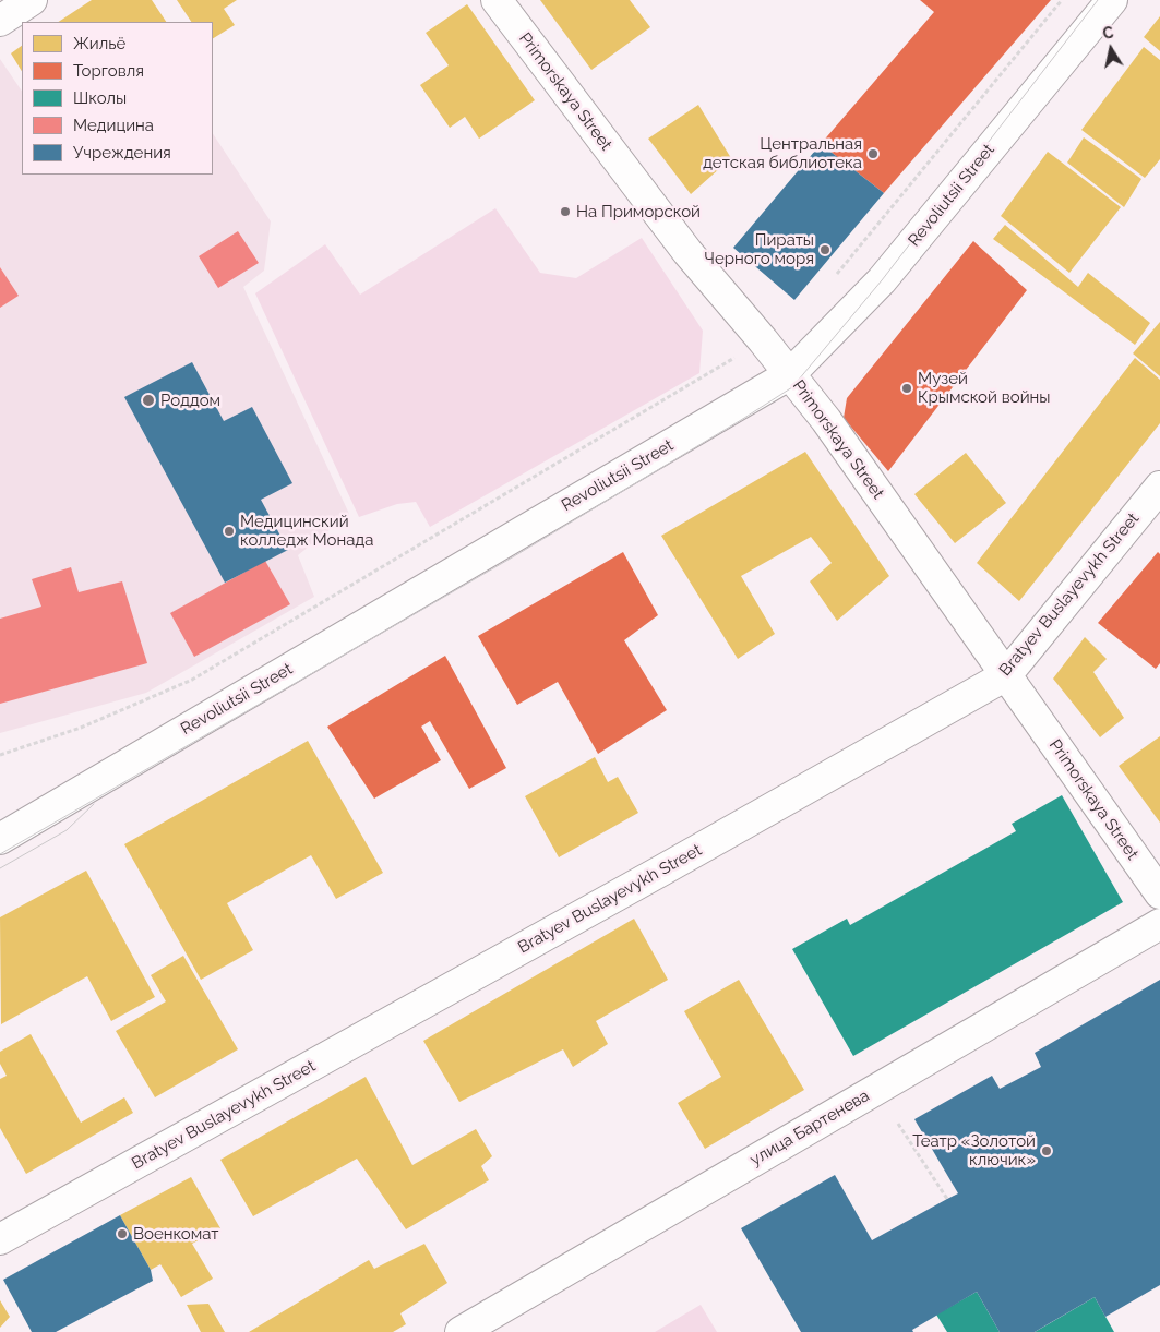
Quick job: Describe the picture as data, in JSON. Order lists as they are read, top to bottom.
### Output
{
  "streets": {
    "street": [
      "Primorskaya Street",
      "Revoliutsii Street",
      "Bratyev Buslayevykh Street",
      "улица Бартенева"
    ]
  },
  "crossings": [
    ["Primorskaya Street", "Revoliutsii Street"],
    ["Primorskaya Street", "Bratyev Buslayevykh Street"]
  ],
  "places": [
    "Центральная детская библиотека",
    "На Приморской",
    "Пираты Черного моря",
    "Музей Крымской войны",
    "Роддом",
    "Медицинский колледж Монада",
    "Театр «Золотой ключик»",
    "Военкомат"
  ],
  "legend": [
    "Жильё",
    "Торговля",
    "Школы",
    "Медицина",
    "Учреждения"
  ],
  "north": "top"
}
